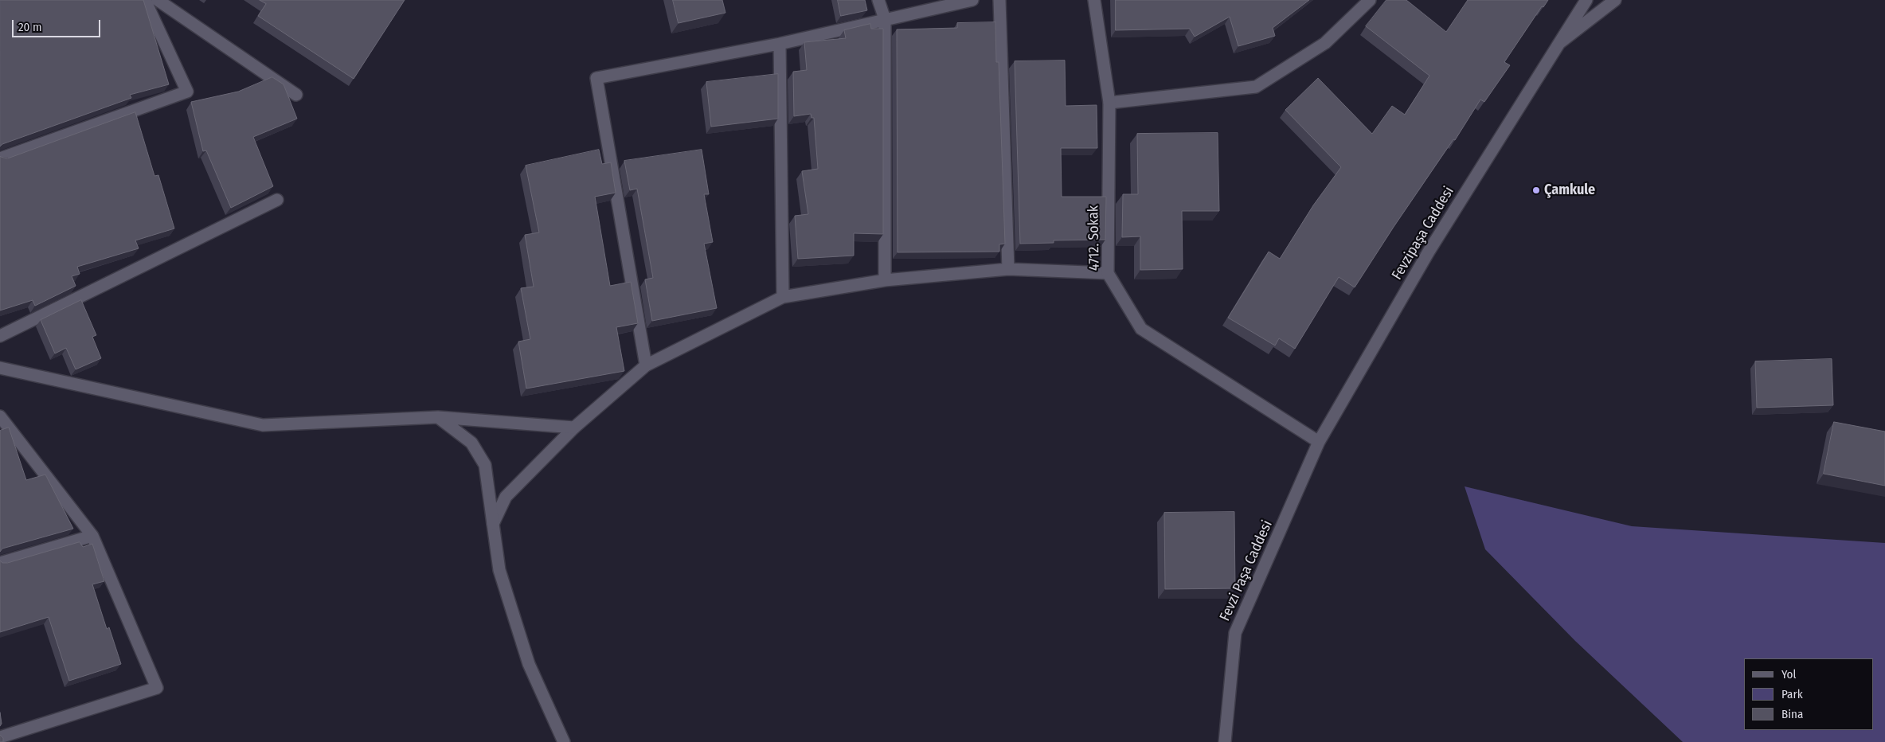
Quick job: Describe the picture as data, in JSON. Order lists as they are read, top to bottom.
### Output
{
  "streets": {
    "street": ["Fevzipaşa Caddesi", "4712. Sokak", "Fevzi Paşa Caddesi"]
  },
  "crossings": [
    ["Fevzipaşa Caddesi", "4712. Sokak"],
    ["Fevzipaşa Caddesi", "Fevzi Paşa Caddesi"],
    ["4712. Sokak", "Fevzi Paşa Caddesi"]
  ],
  "places": ["Çamkule"],
  "legend": ["Yol", "Park", "Bina"],
  "scale_bar": "20 m"
}
